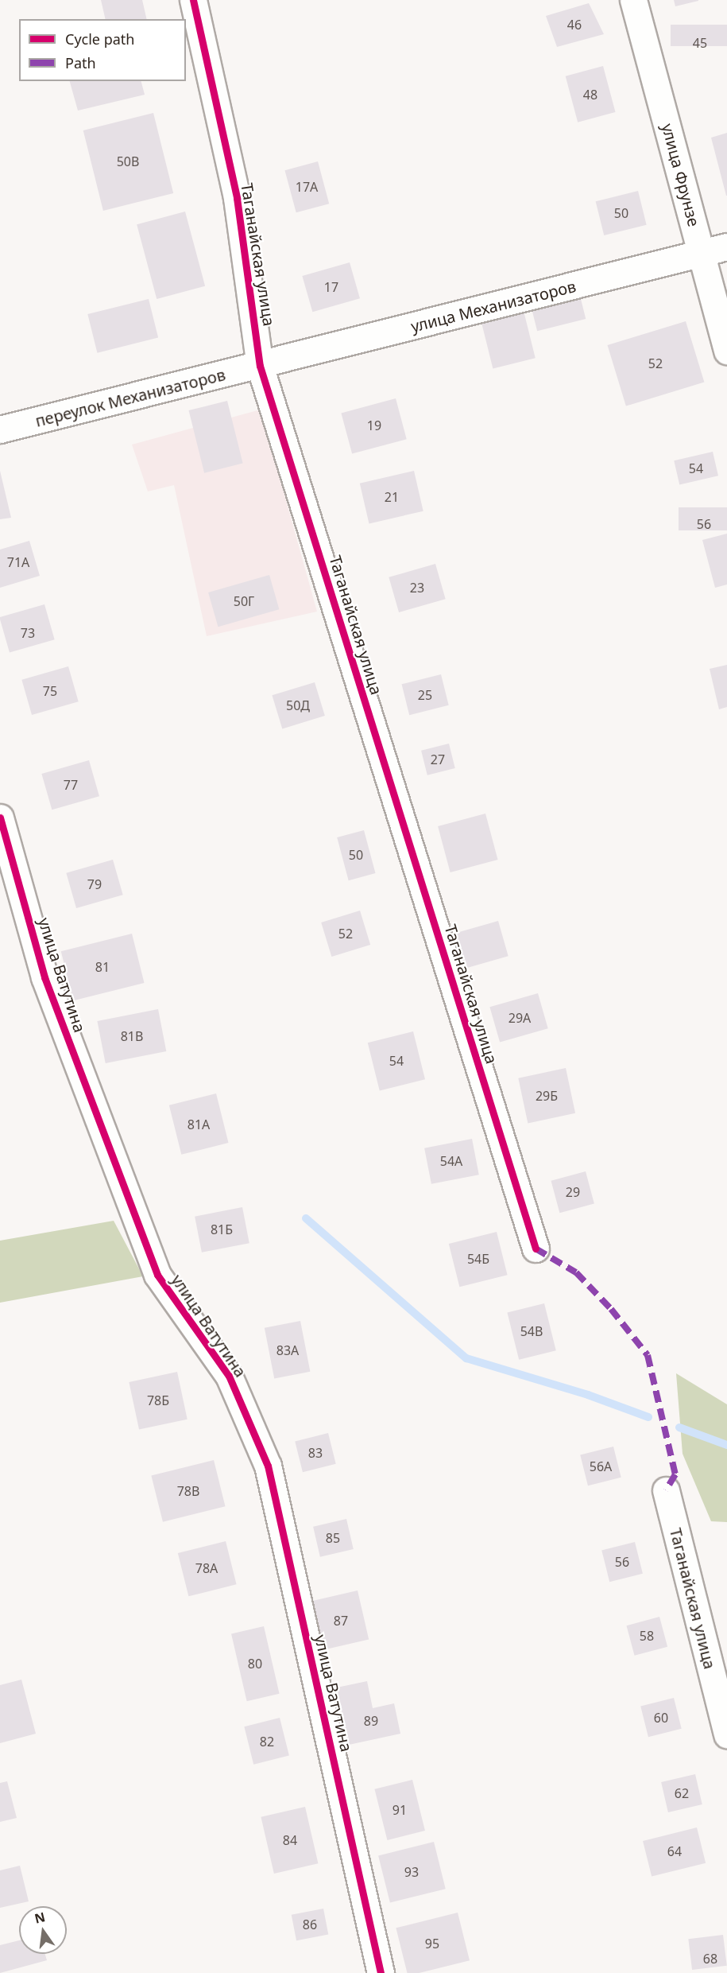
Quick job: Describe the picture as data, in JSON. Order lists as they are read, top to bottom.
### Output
{
  "streets": {
    "street": [
      "улица Фрунзе",
      "Таганайская улица",
      "улица Механизаторов",
      "переулок Механизаторов",
      "улица Ватутина"
    ]
  },
  "crossings": [
    ["улица Фрунзе", "улица Механизаторов"],
    ["Таганайская улица", "улица Механизаторов"],
    ["Таганайская улица", "переулок Механизаторов"],
    ["улица Механизаторов", "переулок Механизаторов"]
  ],
  "house_numbers": [
    "46",
    "45",
    "48",
    "50В",
    "17А",
    "50",
    "17",
    "52",
    "19",
    "54",
    "21",
    "56",
    "71А",
    "23",
    "50Г",
    "73",
    "75",
    "25",
    "50Д",
    "27",
    "77",
    "50",
    "79",
    "52",
    "81",
    "29А",
    "81В",
    "54",
    "29Б",
    "81А",
    "54А",
    "29",
    "81Б",
    "54Б",
    "54В",
    "83А",
    "78Б",
    "83",
    "56А",
    "78В",
    "85",
    "56",
    "78А",
    "87",
    "58",
    "80",
    "60",
    "89",
    "82",
    "62",
    "91",
    "84",
    "64",
    "93",
    "86",
    "95",
    "68"
  ],
  "legend": ["Cycle path", "Path"],
  "north": "top"
}
